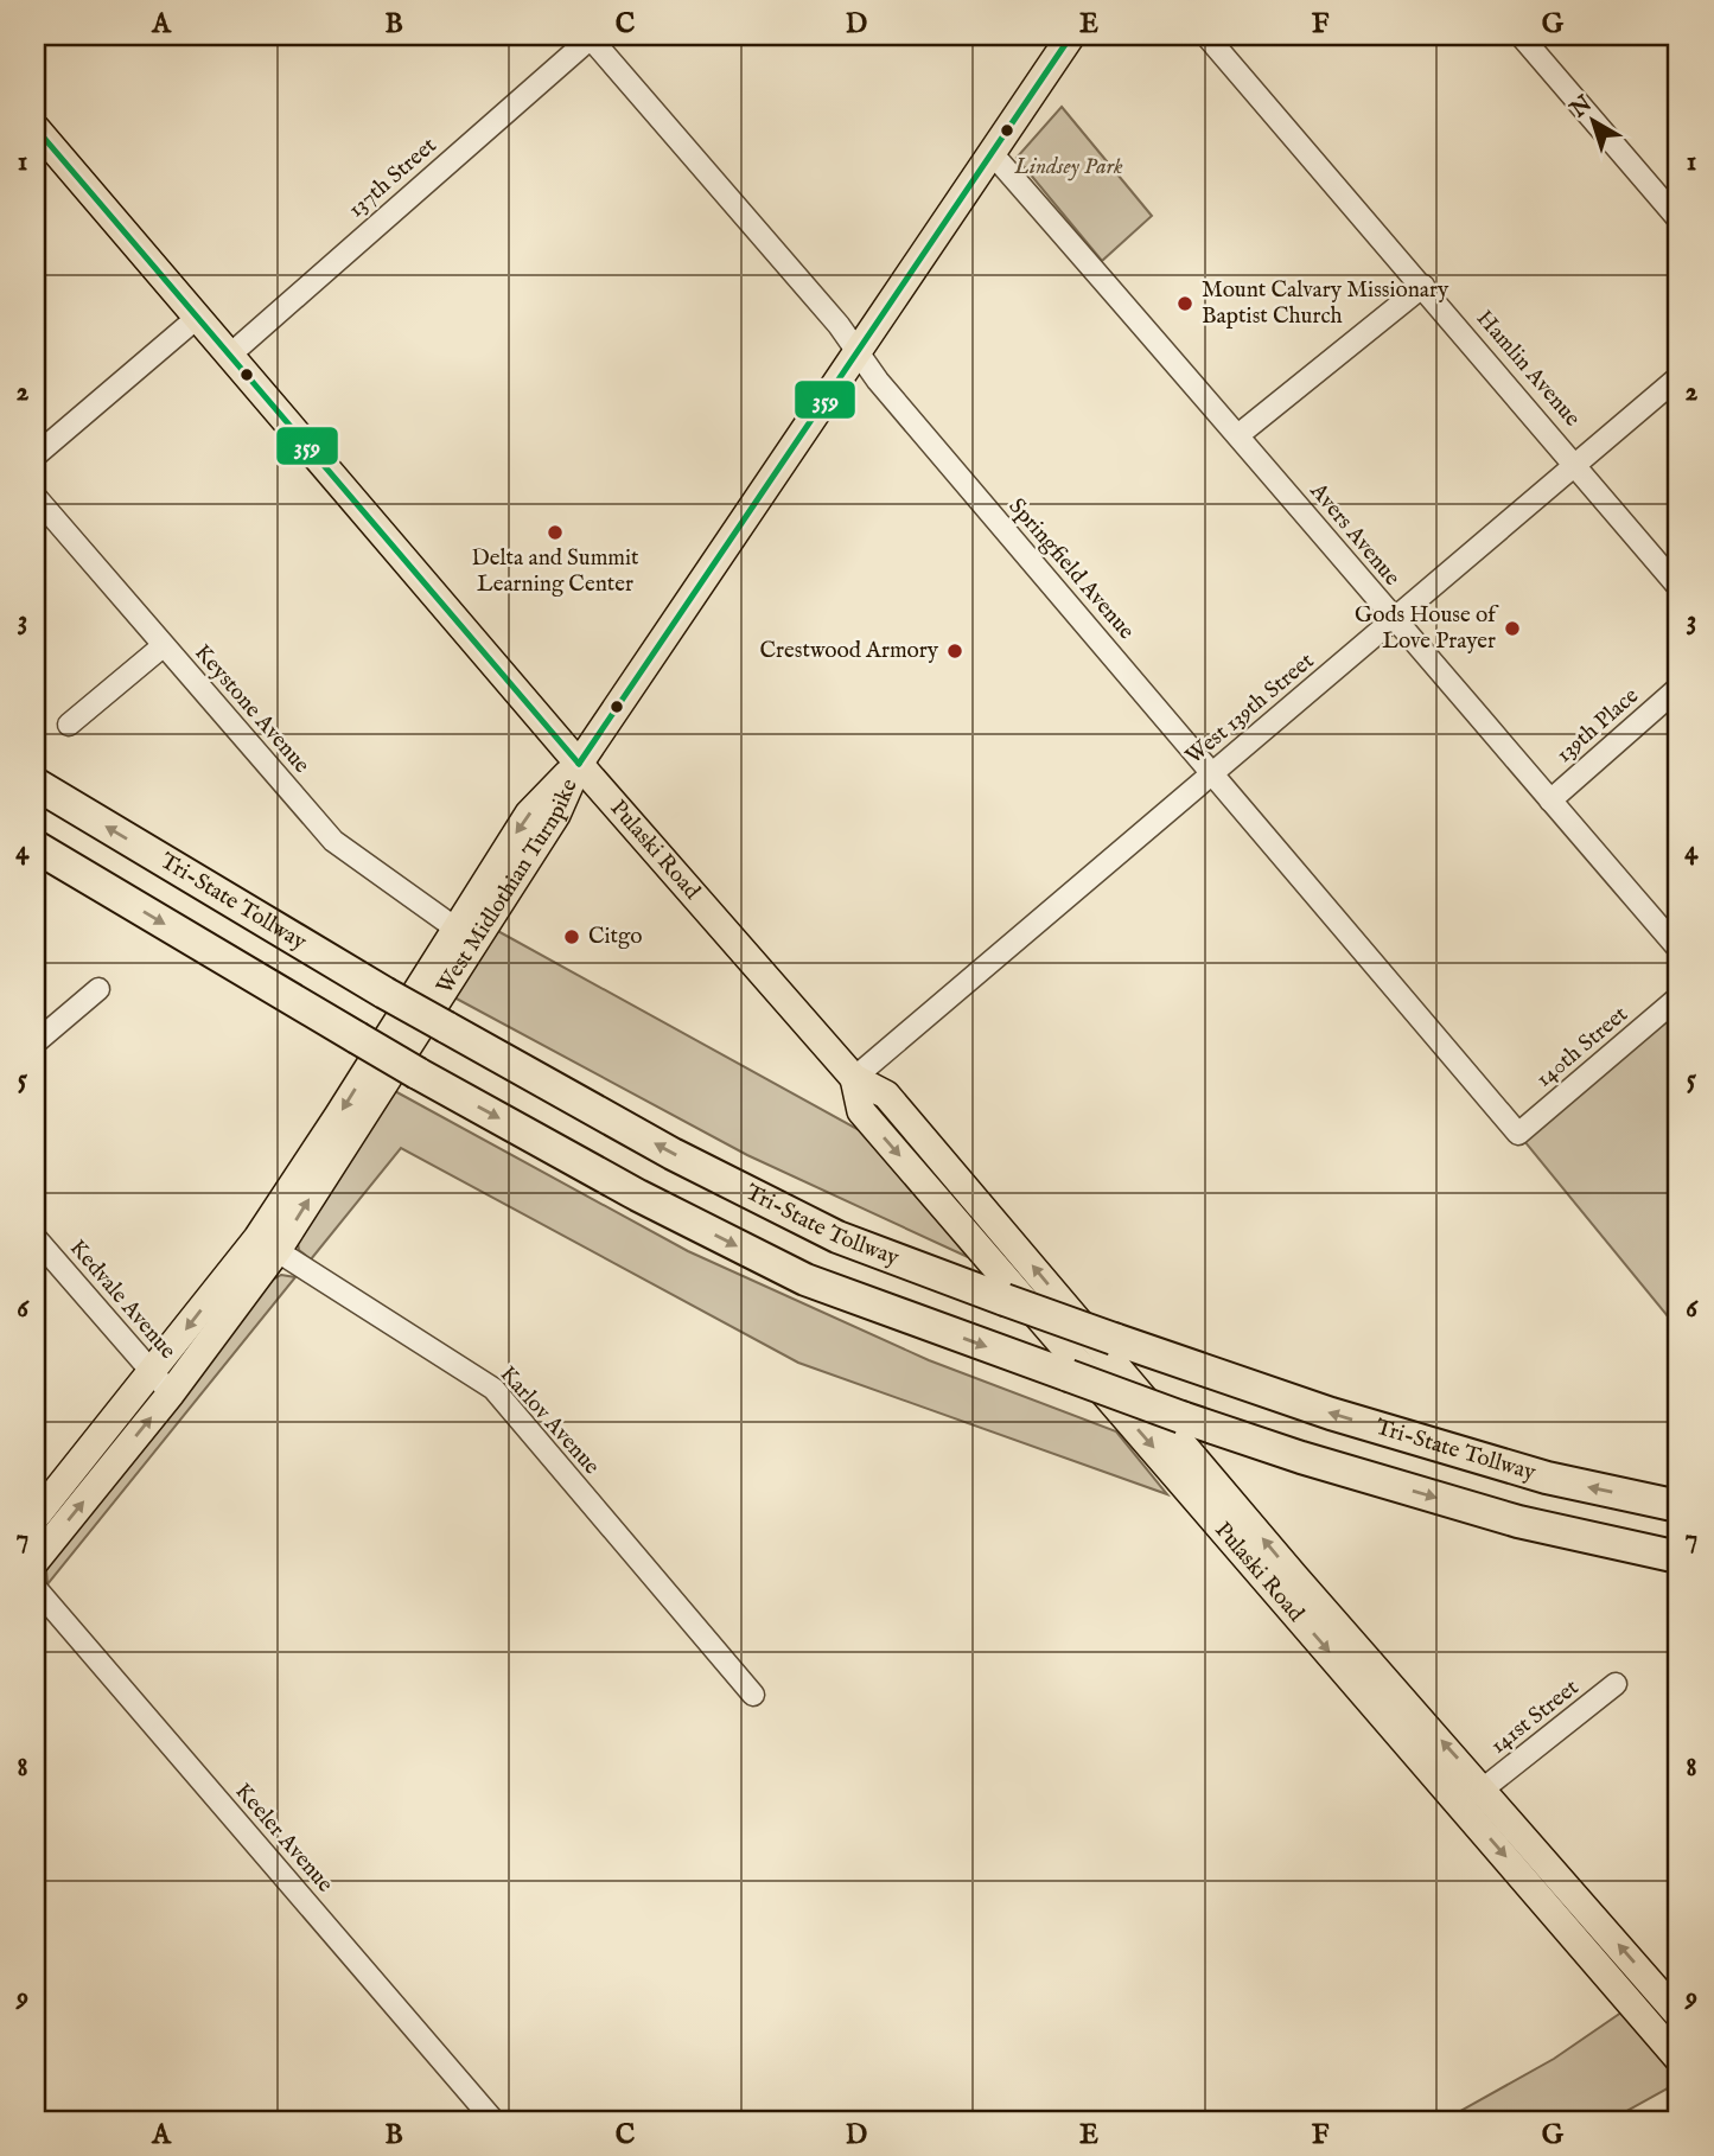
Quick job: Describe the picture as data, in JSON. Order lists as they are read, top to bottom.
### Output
{
  "streets": {
    "highway": ["Tri-State Tollway"],
    "main road": ["Pulaski Road", "West Midlothian Turnpike"],
    "street": [
      "137th Street",
      "Hamlin Avenue",
      "Avers Avenue",
      "Springfield Avenue",
      "Keystone Avenue",
      "West 139th Street",
      "139th Place",
      "140th Street",
      "Kedvale Avenue",
      "Karlov Avenue",
      "141st Street",
      "Keeler Avenue"
    ]
  },
  "crossings": [
    ["137th Street", "Springfield Avenue"],
    ["137th Street", "Pulaski Road"],
    ["Hamlin Avenue", "West 139th Street"],
    ["Avers Avenue", "West 139th Street"],
    ["Avers Avenue", "139th Place"],
    ["Springfield Avenue", "West 139th Street"],
    ["Springfield Avenue", "140th Street"],
    ["Keystone Avenue", "West Midlothian Turnpike"],
    ["West 139th Street", "Pulaski Road"],
    ["Pulaski Road", "West Midlothian Turnpike"],
    ["Pulaski Road", "141st Street"],
    ["West Midlothian Turnpike", "Kedvale Avenue"],
    ["West Midlothian Turnpike", "Karlov Avenue"]
  ],
  "parks": ["Lindsey Park"],
  "places": [
    "Mount Calvary Missionary Baptist Church",
    "Delta and Summit Learning Center",
    "Gods House of Love Prayer",
    "Crestwood Armory",
    "Citgo"
  ],
  "lines": ["transit line 359"],
  "north": "top left",
  "grid": {
    "columns": [
      "A",
      "B",
      "C",
      "D",
      "E",
      "F",
      "G"
    ],
    "rows": [
      "1",
      "2",
      "3",
      "4",
      "5",
      "6",
      "7",
      "8",
      "9"
    ]
  }
}
